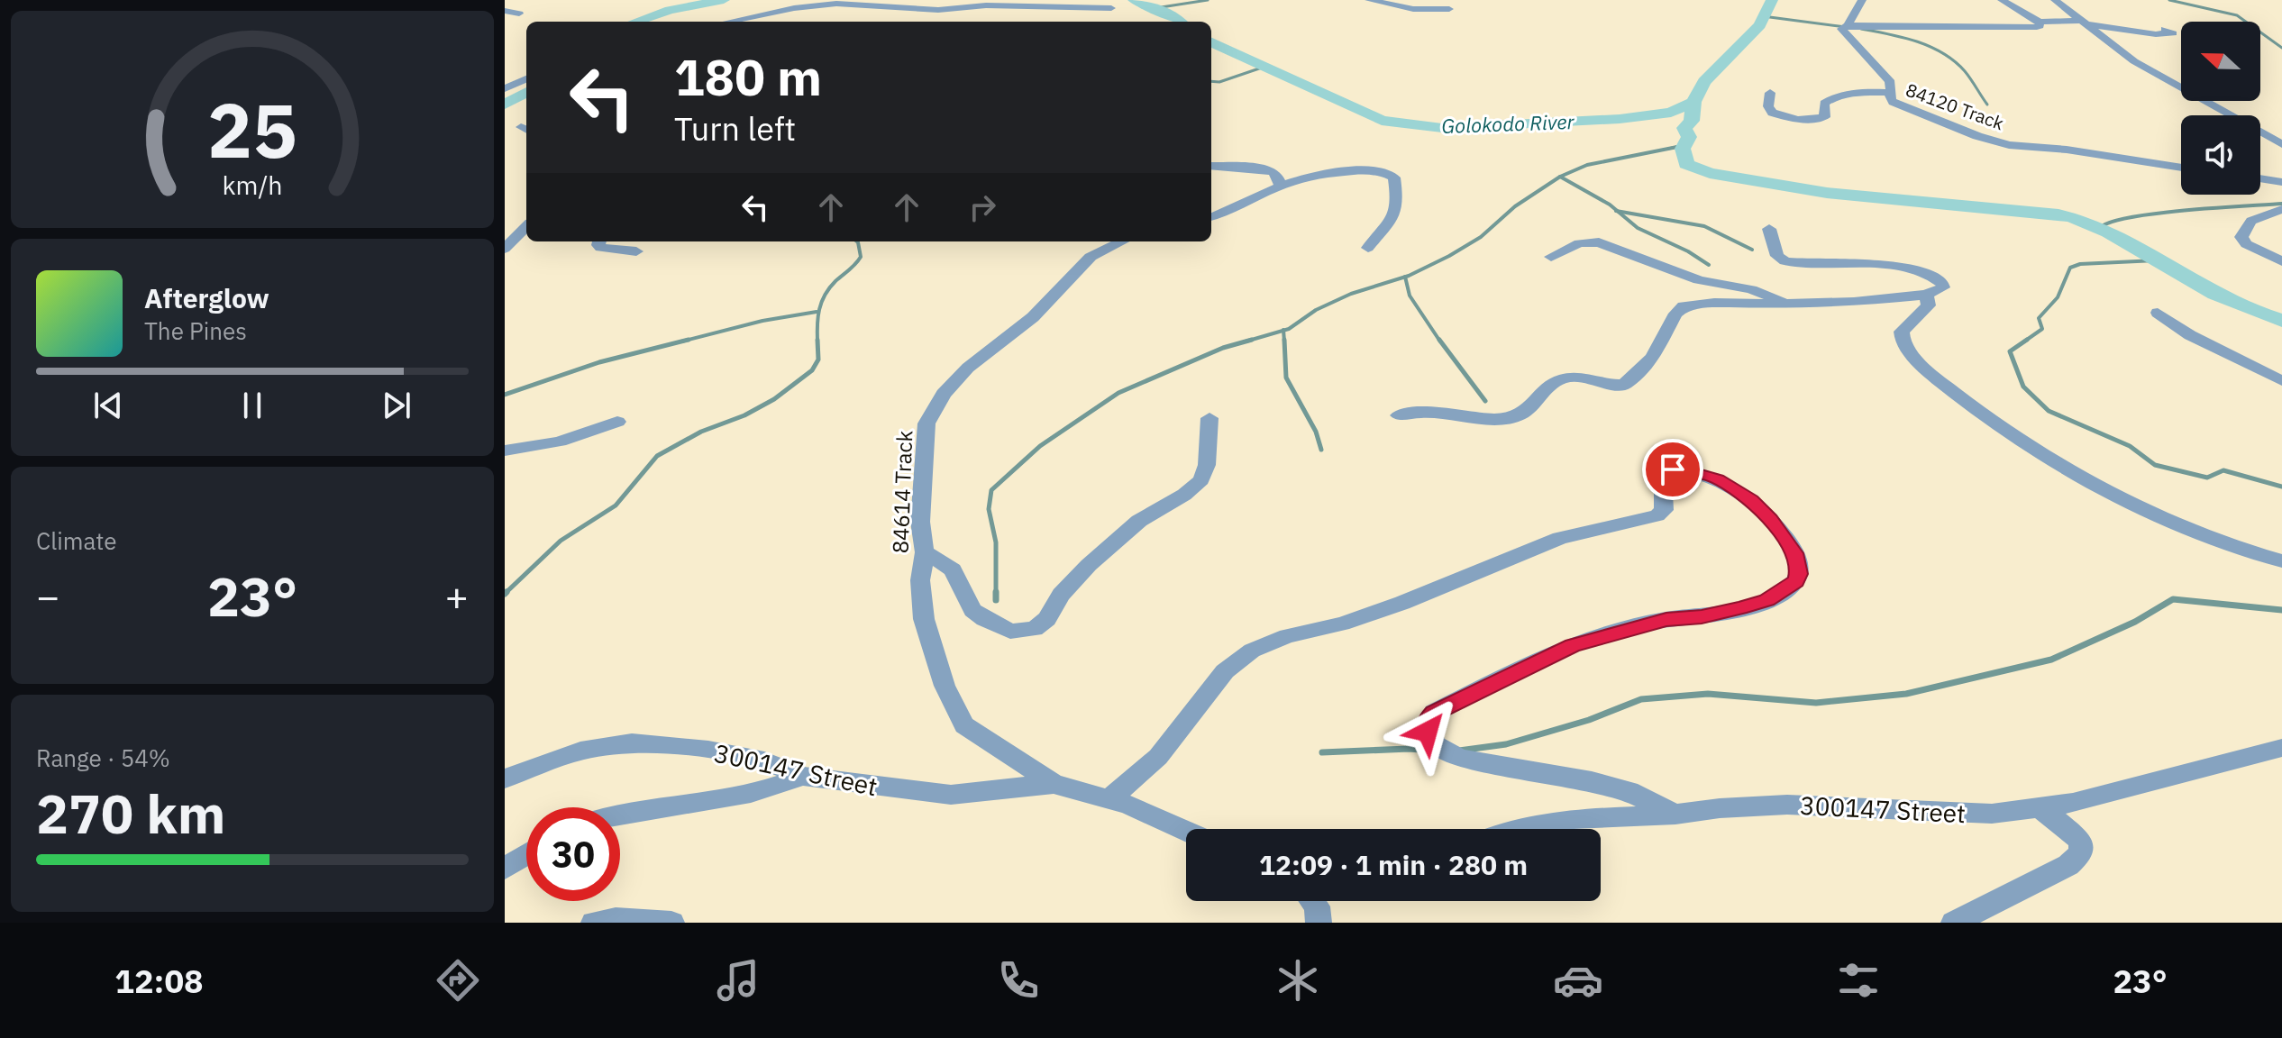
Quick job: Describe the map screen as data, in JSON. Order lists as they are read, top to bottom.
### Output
{
  "streets": {
    "street": ["84120 Track", "84614 Track", "300147 Street"]
  },
  "crossings": [
    ["84614 Track", "300147 Street"]
  ],
  "water": ["Golokodo River"],
  "north": "left",
  "page": {
    "turn": ["180 m", "Turn left"],
    "song": ["Afterglow", "The Pines"],
    "tile": [
      "Climate",
      ["Range · 54%", "270 km"]
    ],
    "heat": ["−", "23°", "+"],
    "limit": "30",
    "trip": "12:09 · 1 min · 280 m",
    "tabs": ["12:08", "23°"],
    "gauge": ["25", "km/h"]
  }
}
